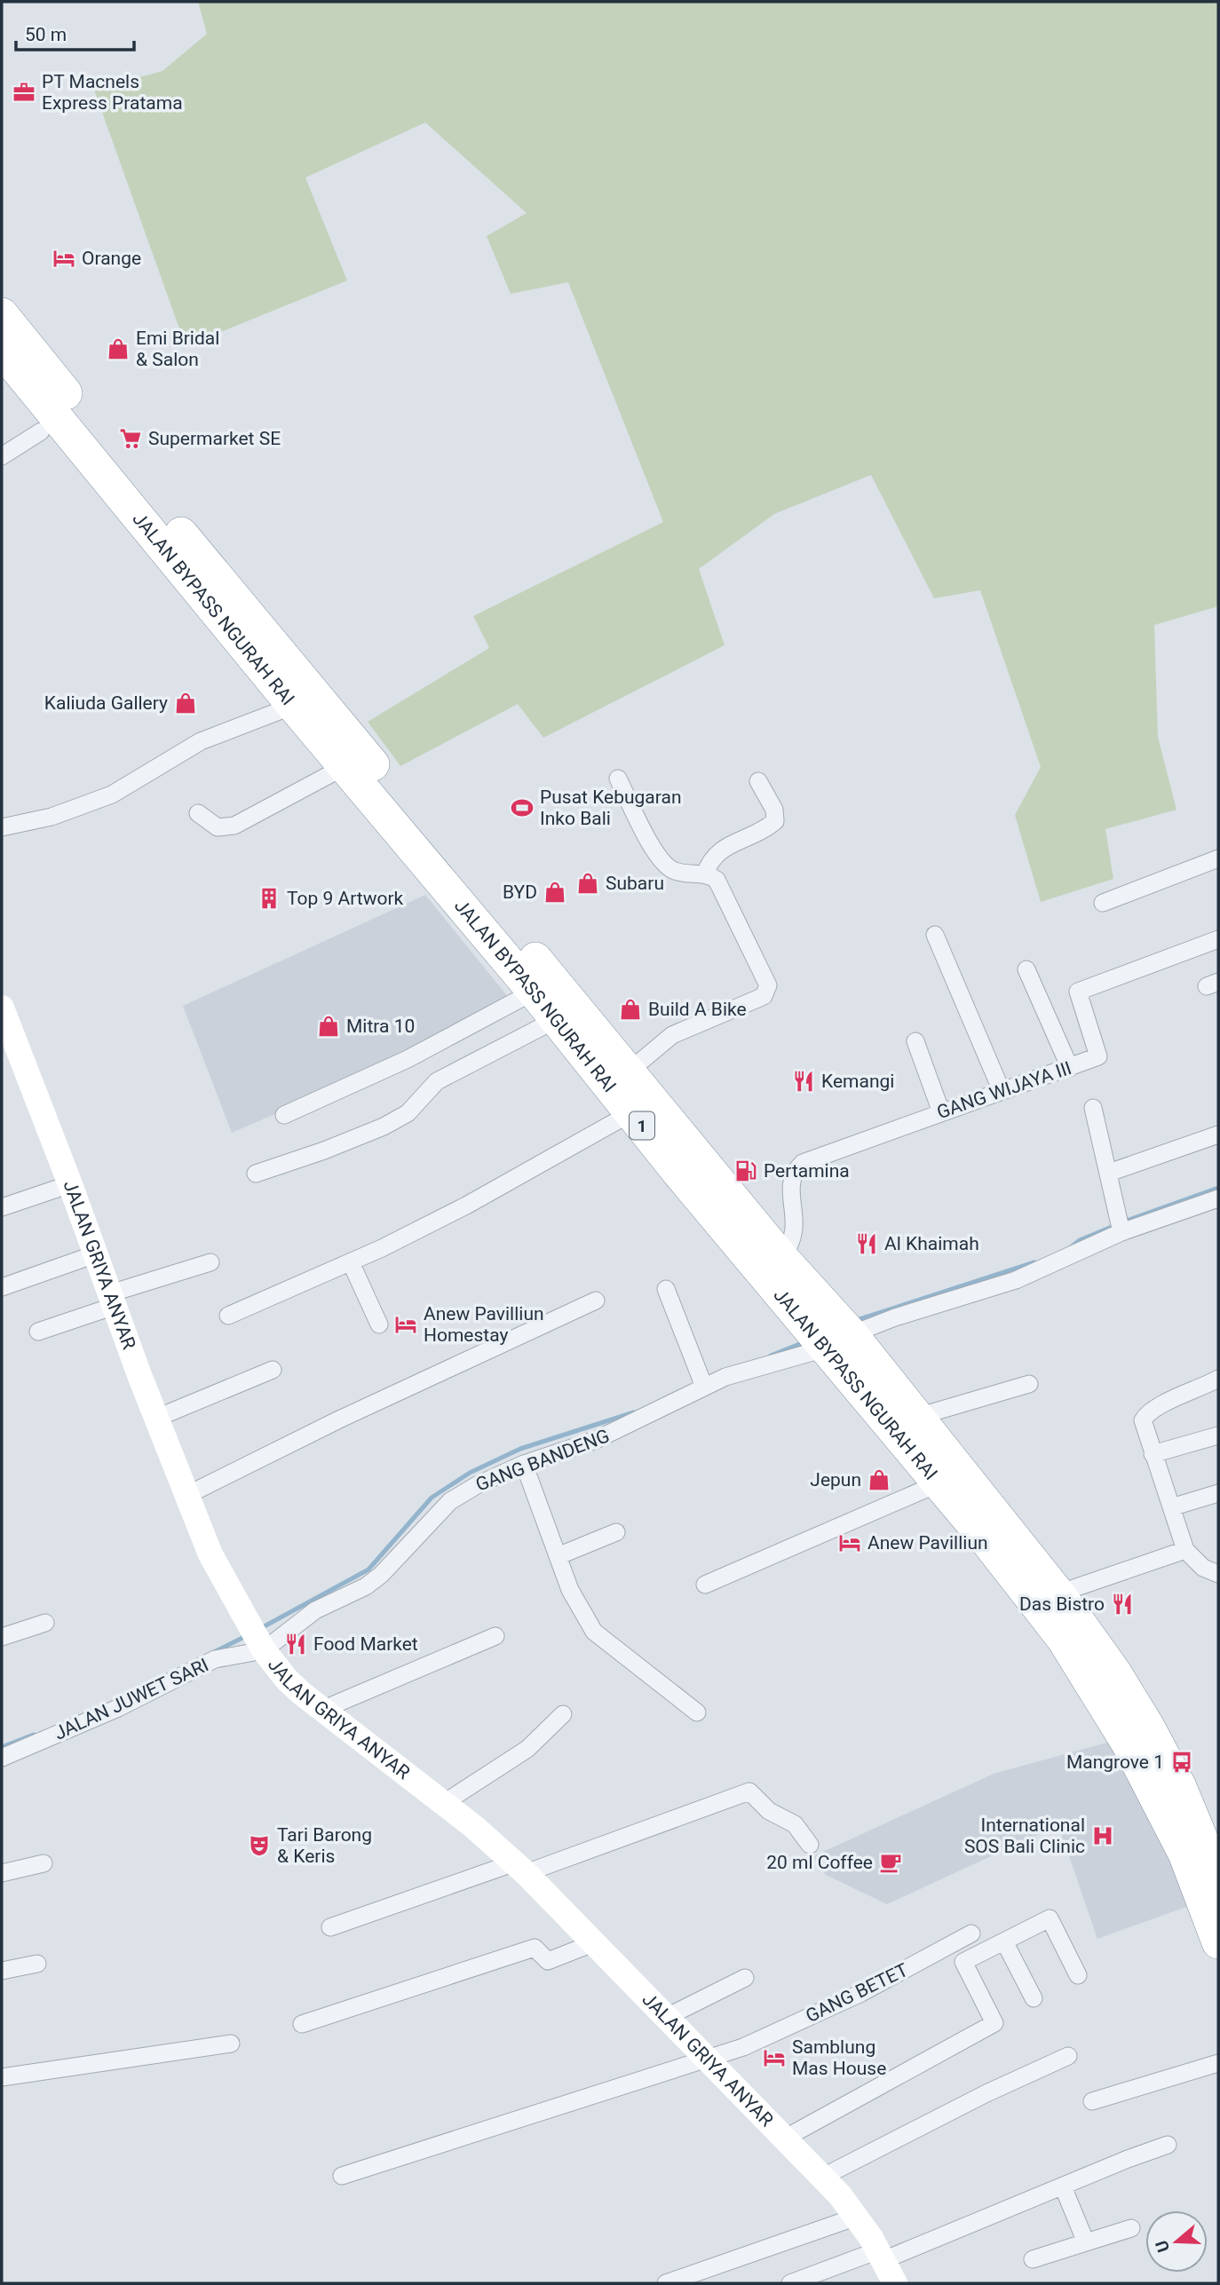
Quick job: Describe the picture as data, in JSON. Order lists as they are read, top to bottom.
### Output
{
  "streets": {
    "highway": ["JALAN BYPASS NGURAH RAI", "1"],
    "street": [
      "GANG WIJAYA III",
      "JALAN GRIYA ANYAR",
      "GANG BANDENG",
      "JALAN JUWET SARI",
      "GANG BETET"
    ]
  },
  "crossings": [
    ["JALAN BYPASS NGURAH RAI", "GANG WIJAYA III"],
    ["JALAN BYPASS NGURAH RAI", "GANG BANDENG"],
    ["JALAN GRIYA ANYAR", "GANG BANDENG"],
    ["JALAN GRIYA ANYAR", "JALAN JUWET SARI"],
    ["JALAN GRIYA ANYAR", "GANG BETET"],
    ["GANG BANDENG", "JALAN JUWET SARI"]
  ],
  "places": {
    "office": ["PT Macnels Express Pratama"],
    "hotel": [
      "Orange",
      "Anew Pavilliun Homestay",
      "Anew Pavilliun",
      "Samblung Mas House"
    ],
    "shop": [
      "Emi Bridal & Salon",
      "Kaliuda Gallery",
      "Subaru",
      "BYD",
      "Build A Bike",
      "Mitra 10",
      "Jepun"
    ],
    "supermarket": ["Supermarket SE"],
    "sports": ["Pusat Kebugaran Inko Bali"],
    "building": ["Top 9 Artwork"],
    "restaurant": [
      "Kemangi",
      "Al Khaimah",
      "Das Bistro",
      "Food Market"
    ],
    "fuel station": ["Pertamina"],
    "bus stop": ["Mangrove 1"],
    "hospital": ["International SOS Bali Clinic"],
    "theatre": ["Tari Barong & Keris"],
    "cafe": ["20 ml Coffee"]
  },
  "scale_bar": "50 m",
  "north": "left"
}
